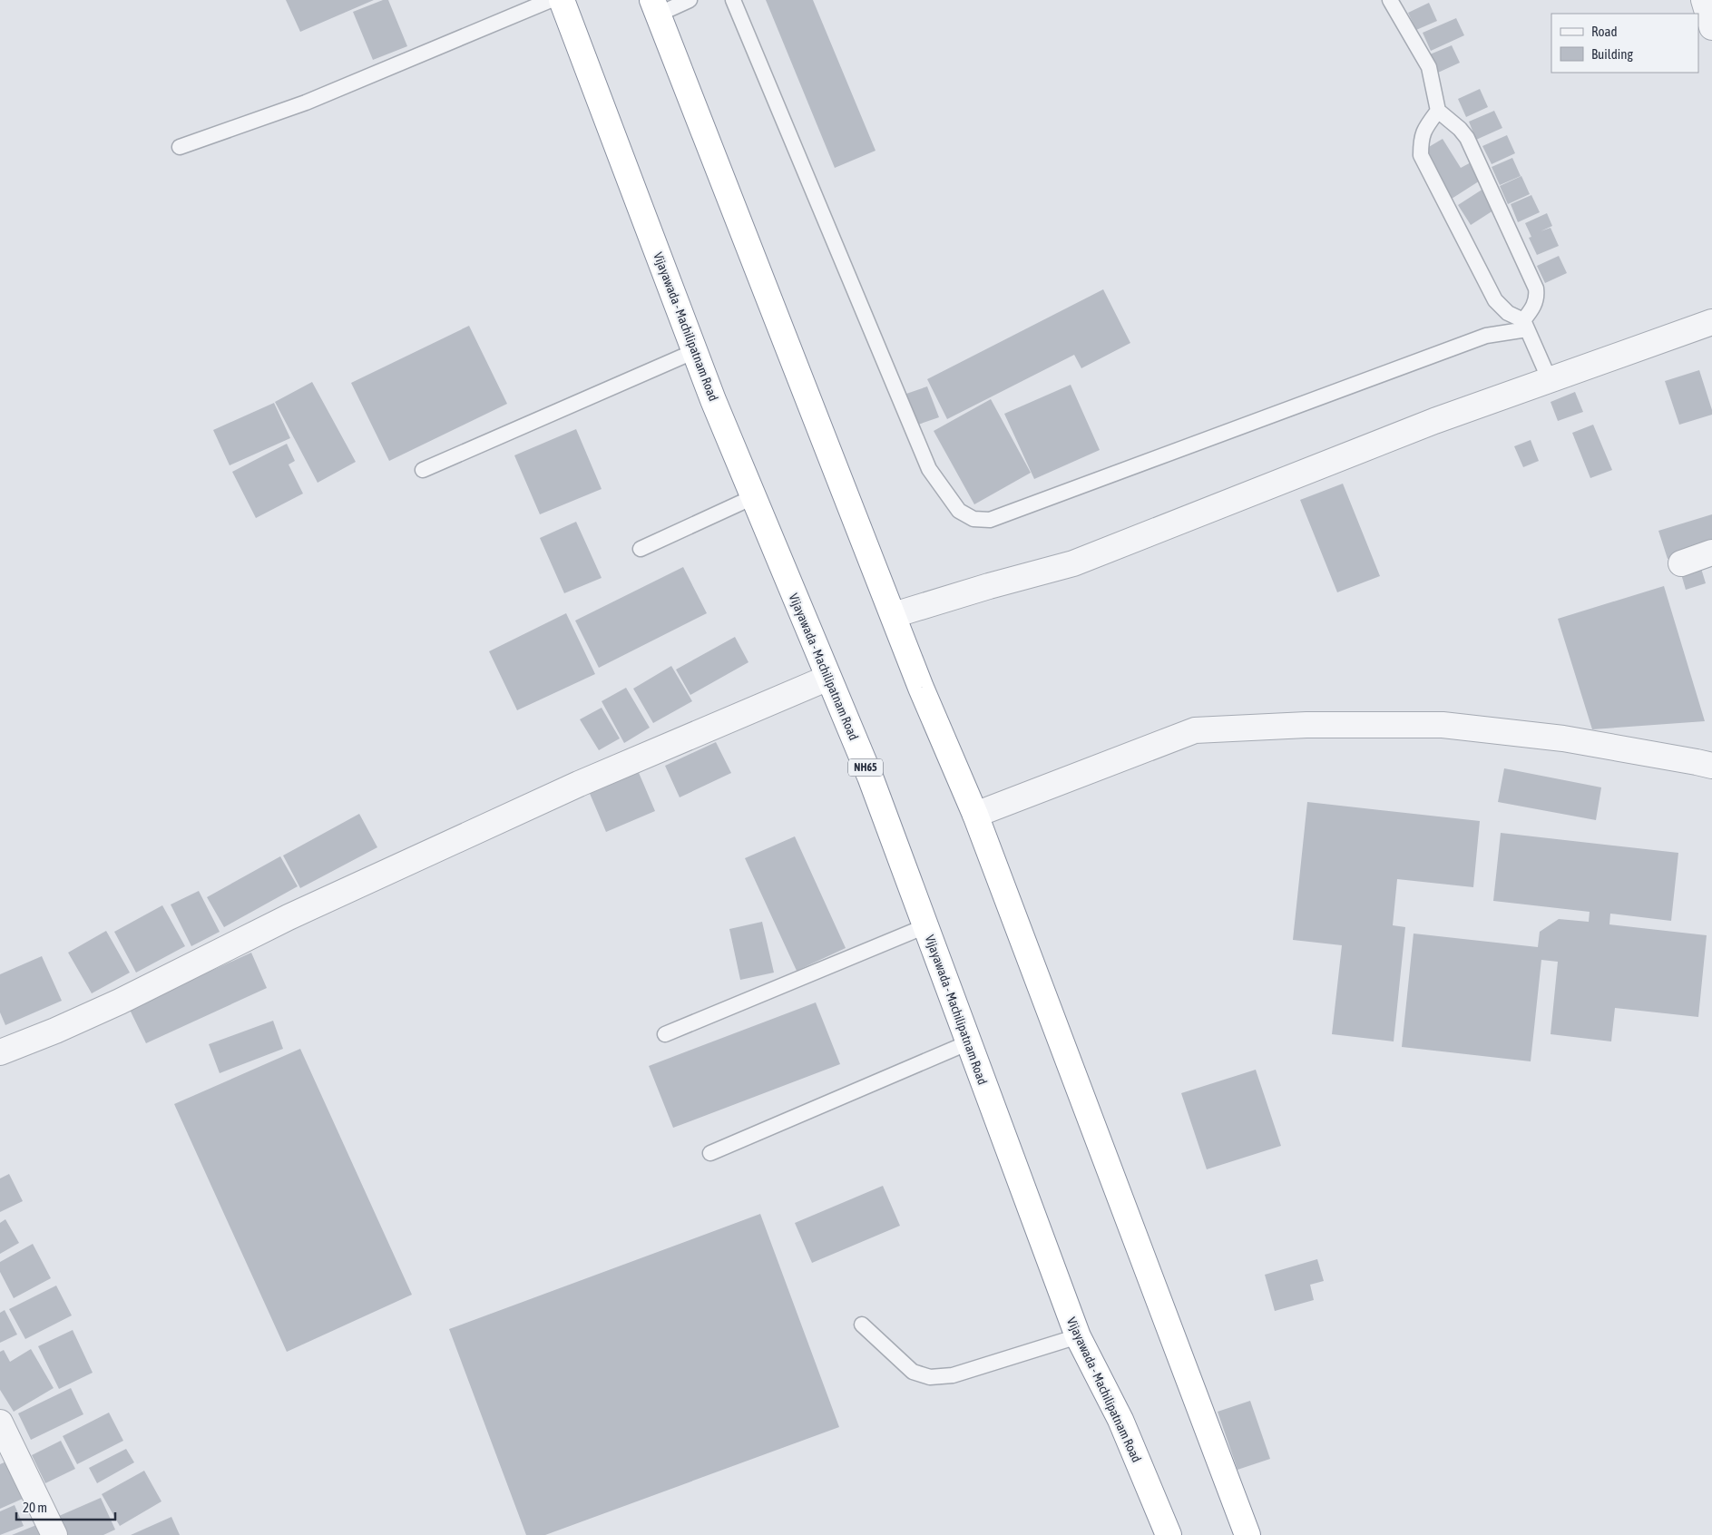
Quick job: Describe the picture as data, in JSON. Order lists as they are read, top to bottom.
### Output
{
  "streets": {
    "highway": ["Vijayawada - Machilipatnam Road", "NH65"]
  },
  "legend": ["Road", "Building"],
  "scale_bar": "20 m"
}
